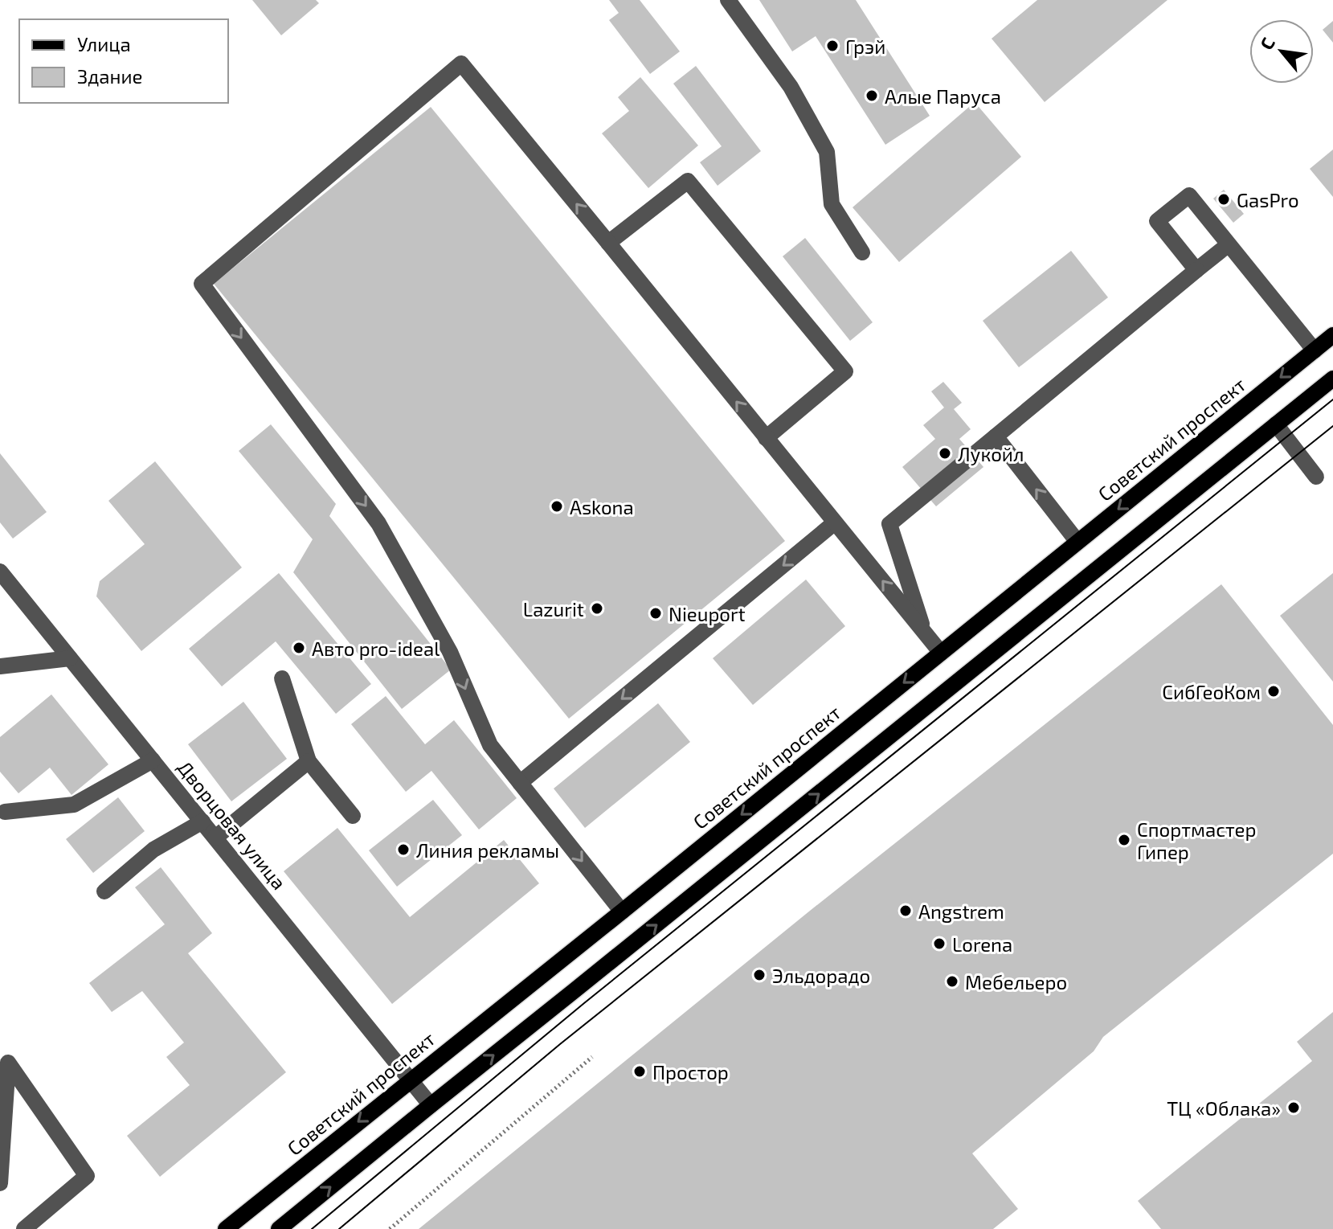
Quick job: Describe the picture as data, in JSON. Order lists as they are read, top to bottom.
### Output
{
  "streets": {
    "main road": ["Советский проспект"],
    "street": ["Дворцовая улица"]
  },
  "crossings": [
    ["Советский проспект", "Дворцовая улица"]
  ],
  "places": [
    "Грэй",
    "Алые Паруса",
    "GasPro",
    "Лукойл",
    "Askona",
    "Lazurit",
    "Nieuport",
    "Авто pro-ideal",
    "СибГеоКом",
    "Спортмастер Гипер",
    "Линия рекламы",
    "Angstrem",
    "Lorena",
    "Эльдорадо",
    "Мебельеро",
    "Простор",
    "ТЦ «Облака»"
  ],
  "legend": ["Улица", "Здание"],
  "north": "top left"
}
